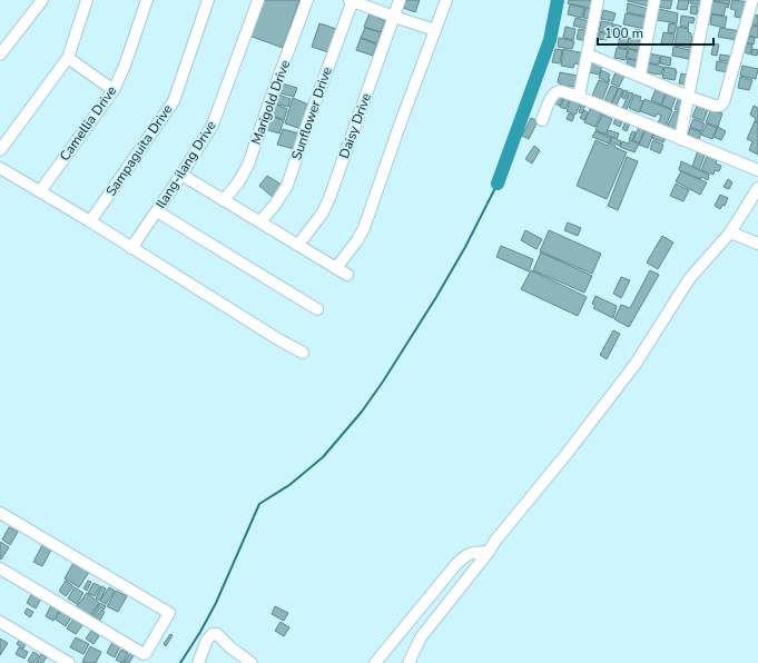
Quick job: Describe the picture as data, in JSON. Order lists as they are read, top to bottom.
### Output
{
  "streets": {
    "street": [
      "Marigold Drive",
      "Sunflower Drive",
      "Camellia Drive",
      "Daisy Drive",
      "Sampaguita Drive",
      "Ilang-ilang Drive"
    ]
  },
  "scale_bar": "100 m"
}
